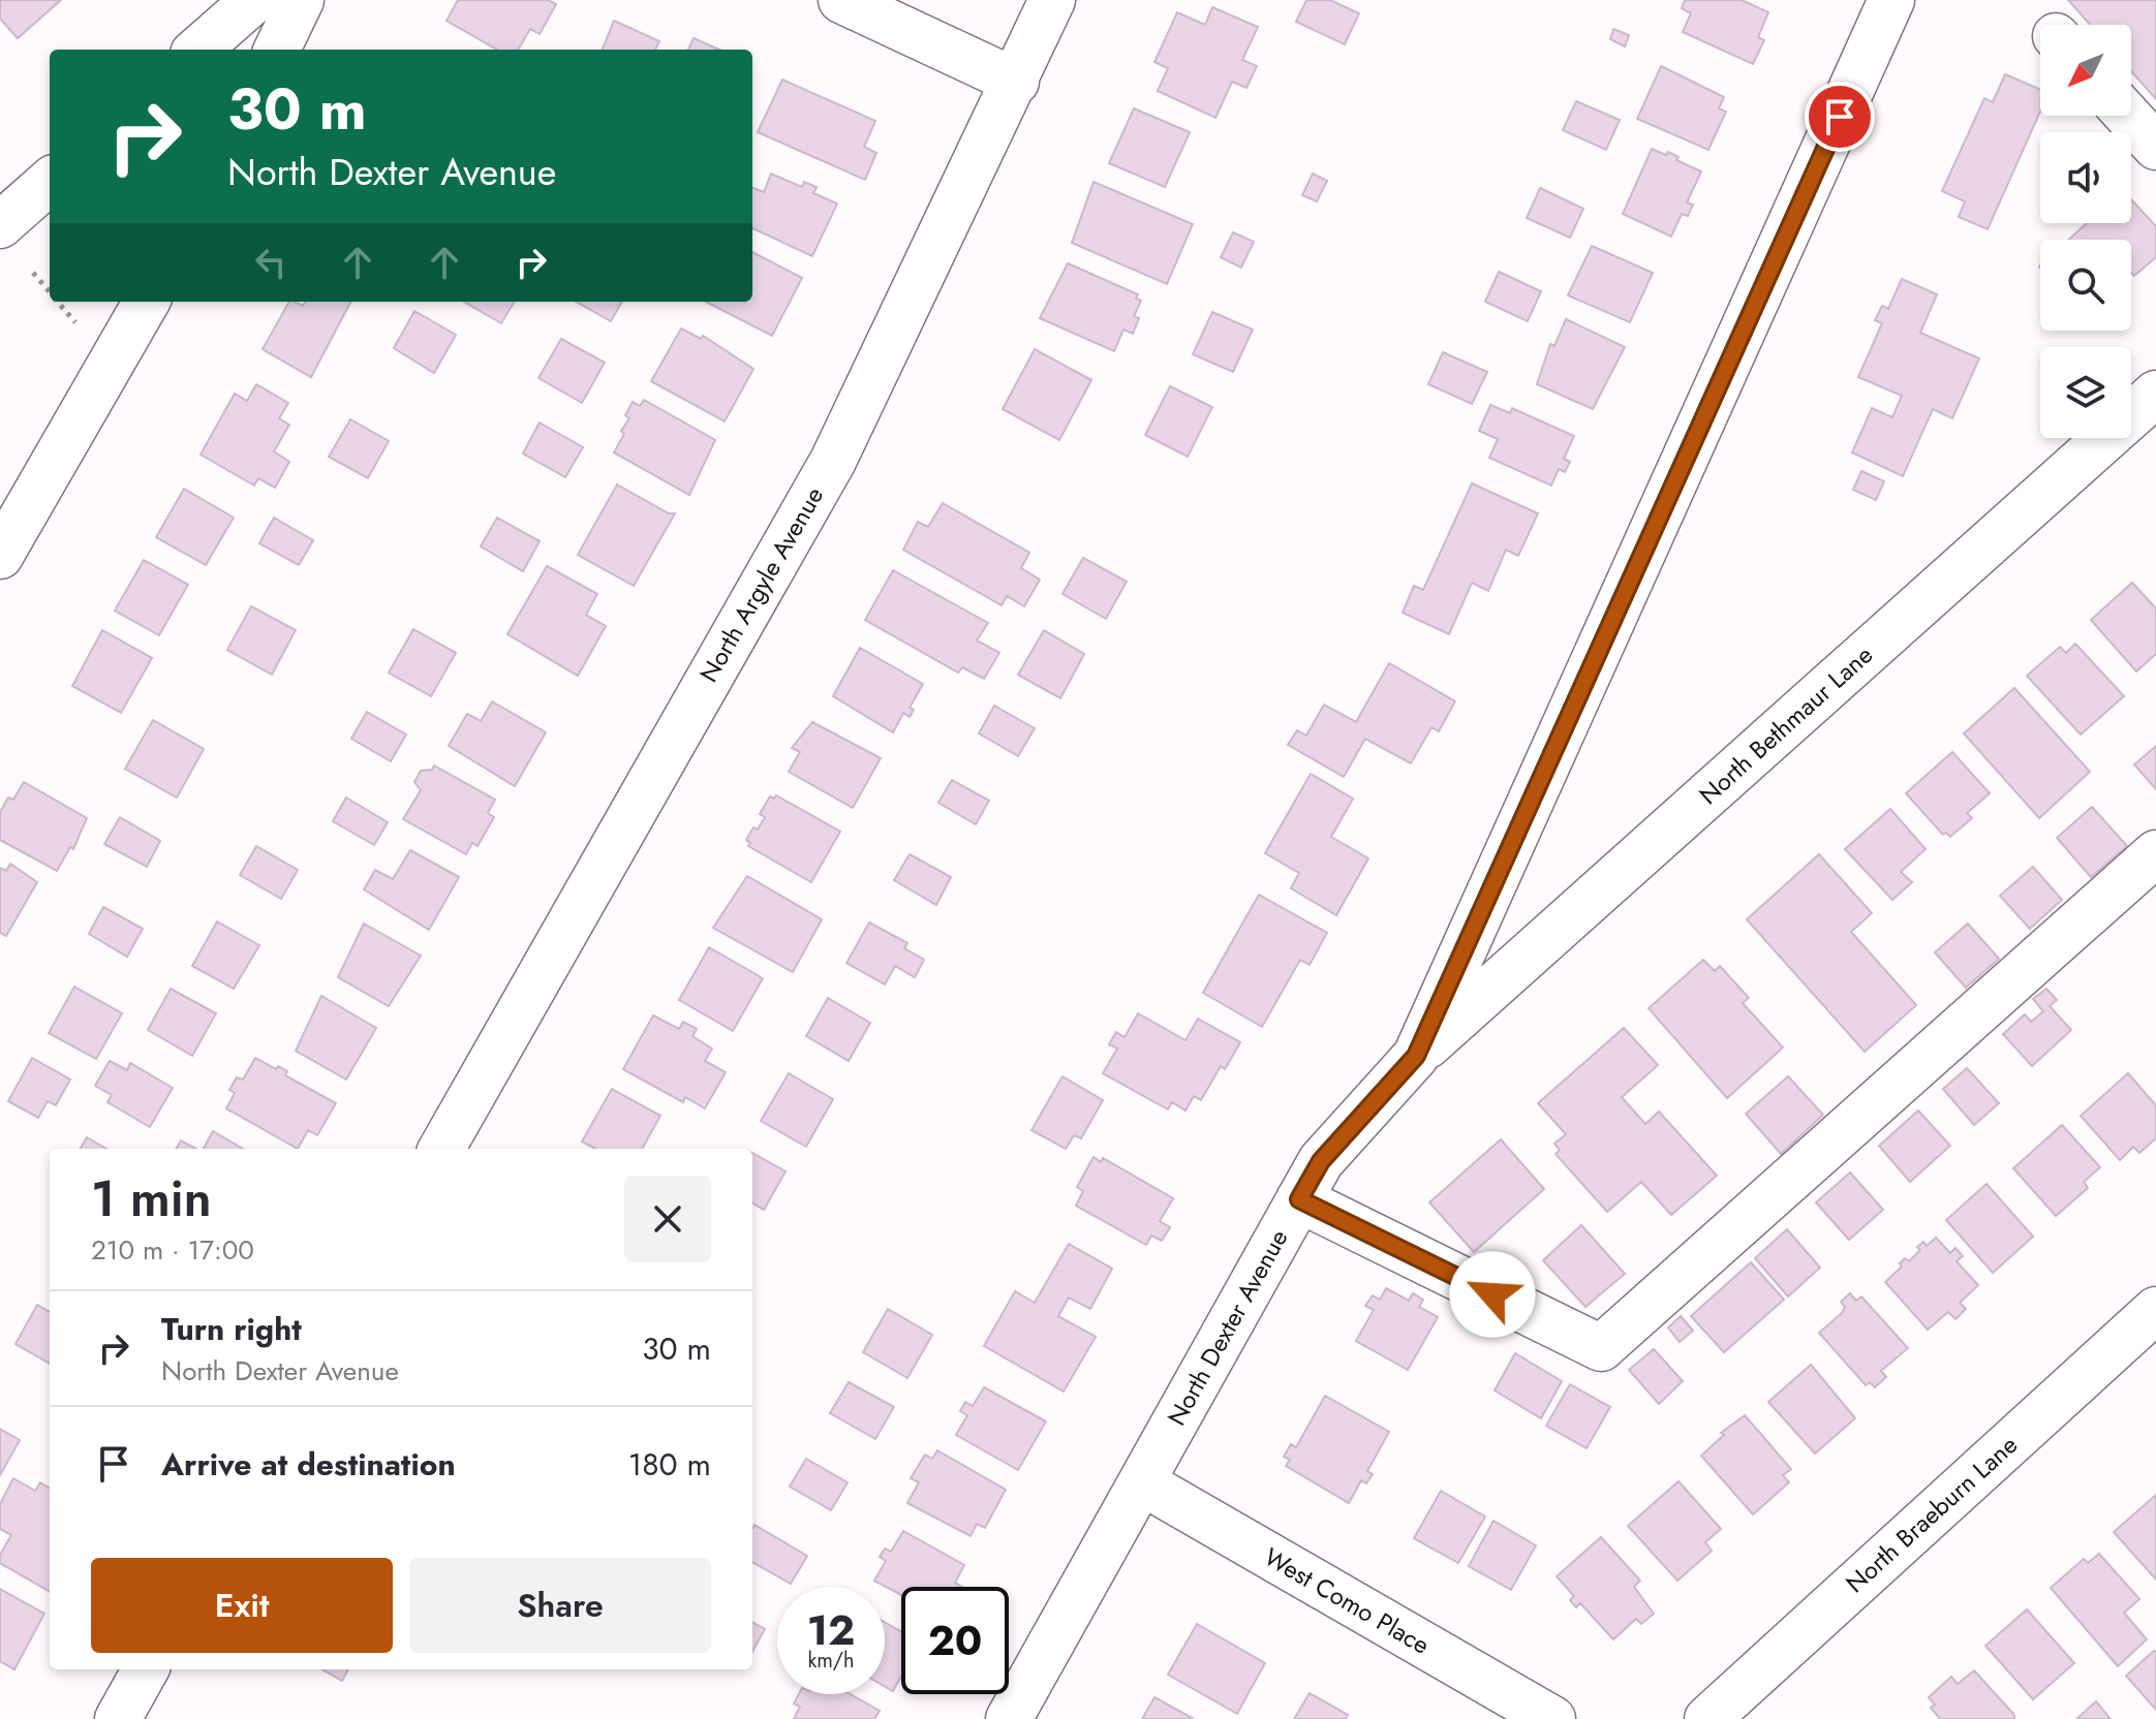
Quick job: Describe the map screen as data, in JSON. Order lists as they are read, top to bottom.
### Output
{
  "streets": {
    "street": [
      "North Argyle Avenue",
      "North Bethmaur Lane",
      "North Dexter Avenue",
      "North Braeburn Lane",
      "West Como Place"
    ]
  },
  "crossings": [
    ["North Bethmaur Lane", "North Dexter Avenue"],
    ["North Dexter Avenue", "West Como Place"]
  ],
  "north": "bottom left",
  "page": {
    "turn": ["30 m", "North Dexter Avenue"],
    "heading": ["1 min", "210 m · 17:00"],
    "list": [
      {
        "name": "Turn right",
        "note": "North Dexter Avenue",
        "value": "30 m"
      },
      {
        "name": "Arrive at destination",
        "value": "180 m"
      }
    ],
    "buttons": ["Exit", "Share"],
    "speed": "12 km/h",
    "limit": "20"
  }
}
